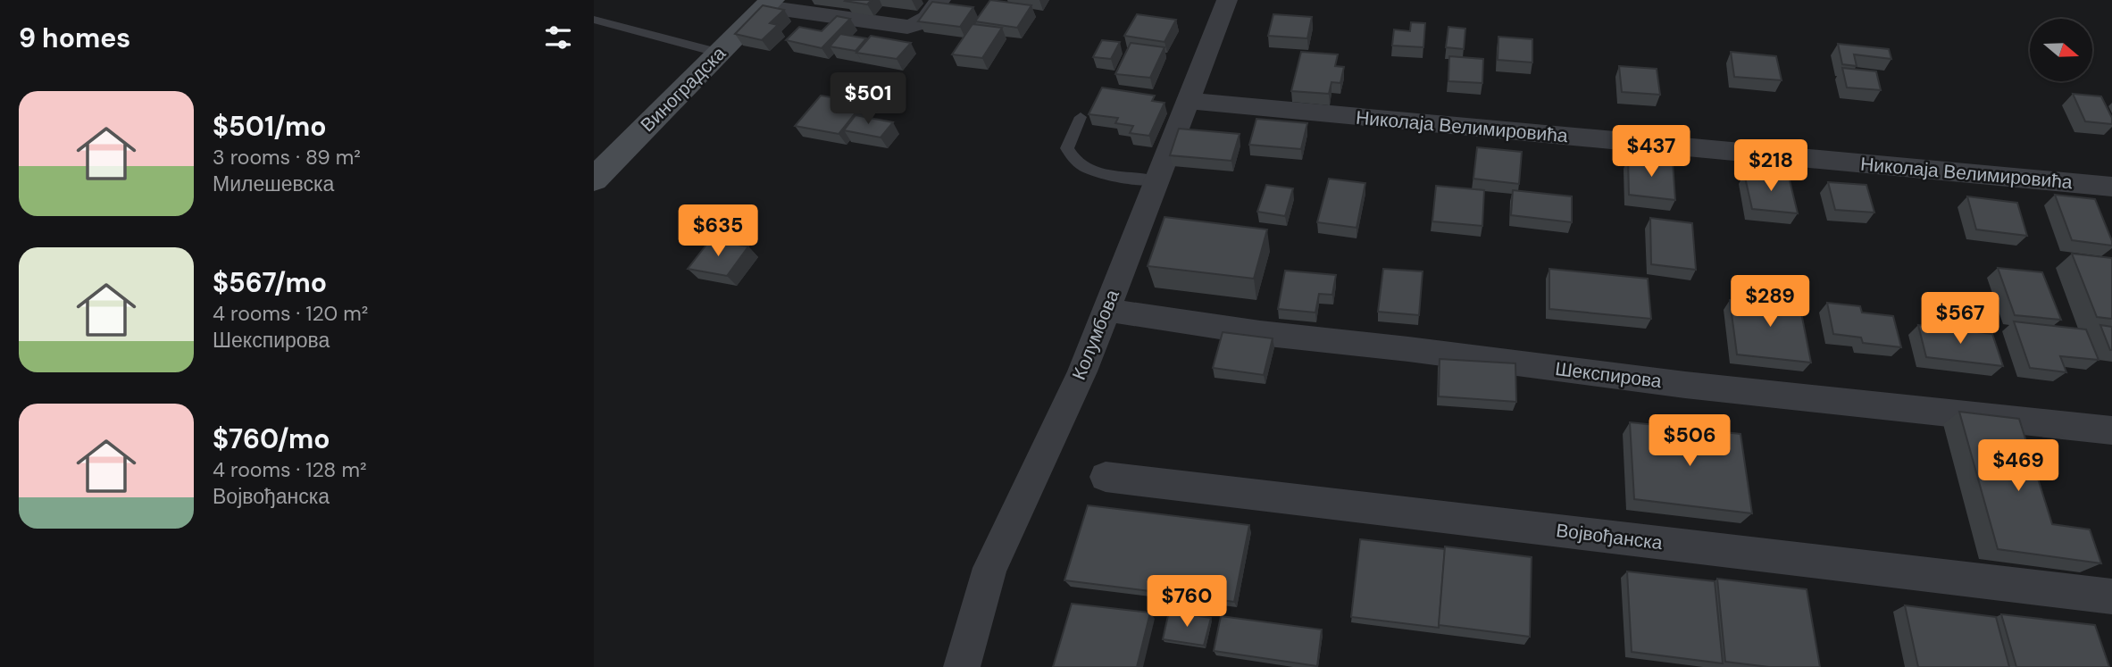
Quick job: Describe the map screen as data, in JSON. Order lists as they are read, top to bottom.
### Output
{
  "streets": {
    "street": [
      "Виноградска",
      "Николаја Велимировића",
      "Колумбова",
      "Шекспирова",
      "Војвођанска"
    ]
  },
  "crossings": [
    ["Николаја Велимировића", "Колумбова"],
    ["Колумбова", "Шекспирова"]
  ],
  "north": "right",
  "page": {
    "heading": "9 homes",
    "price": [
      "$501",
      "$437",
      "$218",
      "$635",
      "$289",
      "$567",
      "$506",
      "$469",
      "$760"
    ],
    "list": [
      {
        "name": "$501/mo",
        "note": "3 rooms · 89 m² · Милешевска"
      },
      {
        "name": "$567/mo",
        "note": "4 rooms · 120 m² · Шекспирова"
      },
      {
        "name": "$760/mo",
        "note": "4 rooms · 128 m² · Војвођанска"
      }
    ]
  }
}
